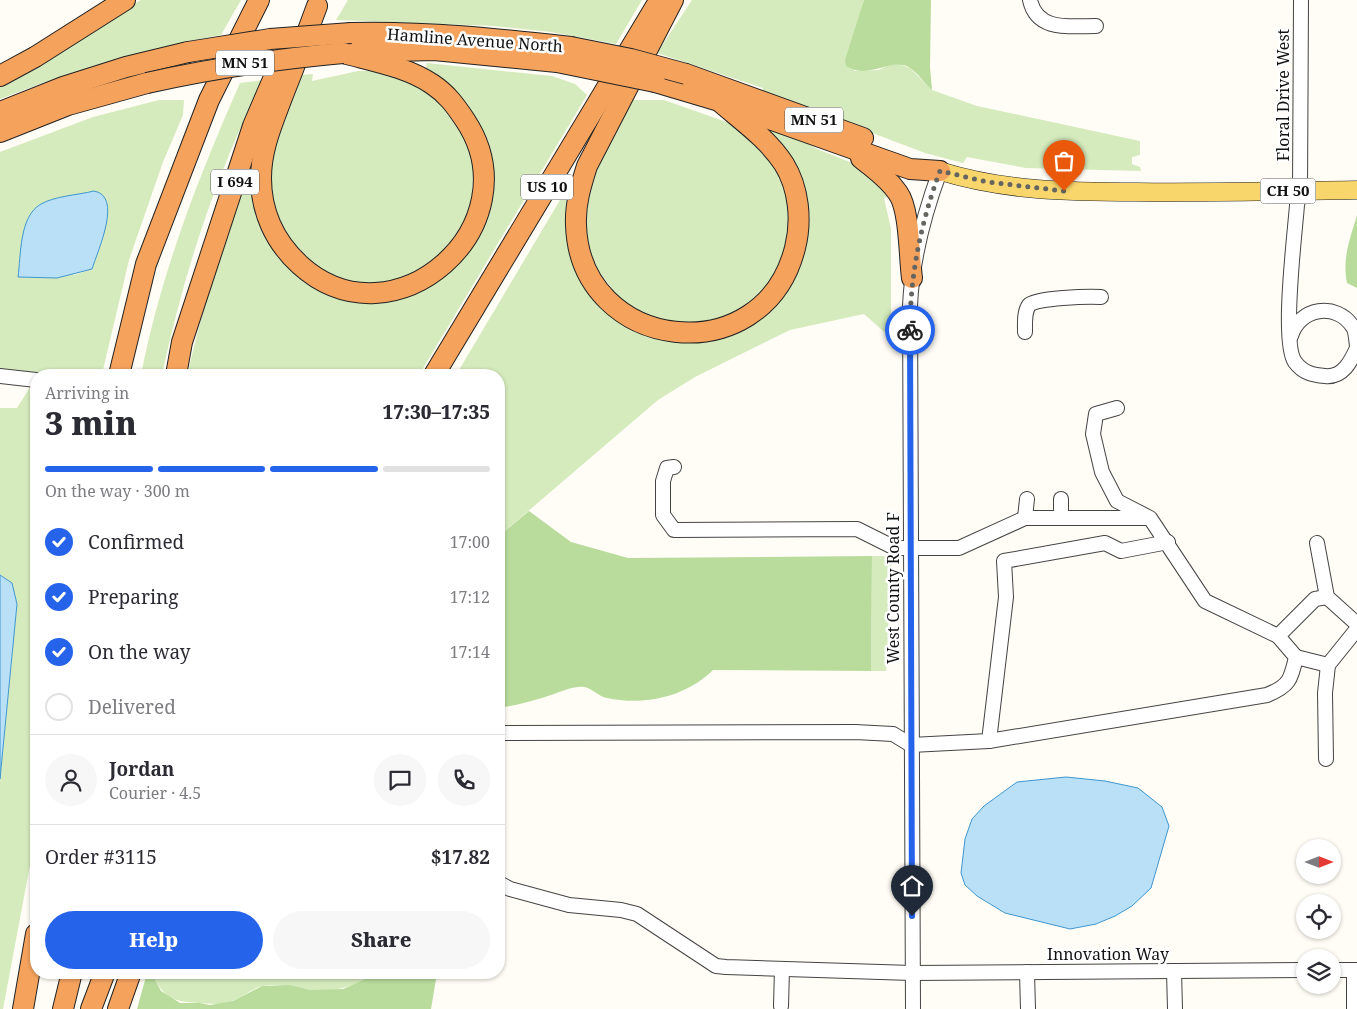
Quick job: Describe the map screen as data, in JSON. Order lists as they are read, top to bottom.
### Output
{
  "streets": {
    "highway": [
      "Hamline Avenue North",
      "MN 51",
      "I 694",
      "US 10"
    ],
    "main road": ["CH 50"],
    "street": ["Floral Drive West", "West County Road F", "Innovation Way"]
  },
  "crossings": [
    ["Hamline Avenue North", "Floral Drive West"],
    ["Hamline Avenue North", "West County Road F"],
    ["West County Road F", "Innovation Way"]
  ],
  "north": "right",
  "page": {
    "heading": ["3 min", "Arriving in", "17:30–17:35"],
    "panel": [
      "Jordan",
      "Courier · 4.5",
      "Order #3115",
      "$17.82"
    ],
    "bar": "On the way · 300 m",
    "list": [
      ["Confirmed", "17:00"],
      ["Preparing", "17:12"],
      ["On the way", "17:14"],
      "Delivered"
    ],
    "buttons": ["Help", "Share"]
  }
}
